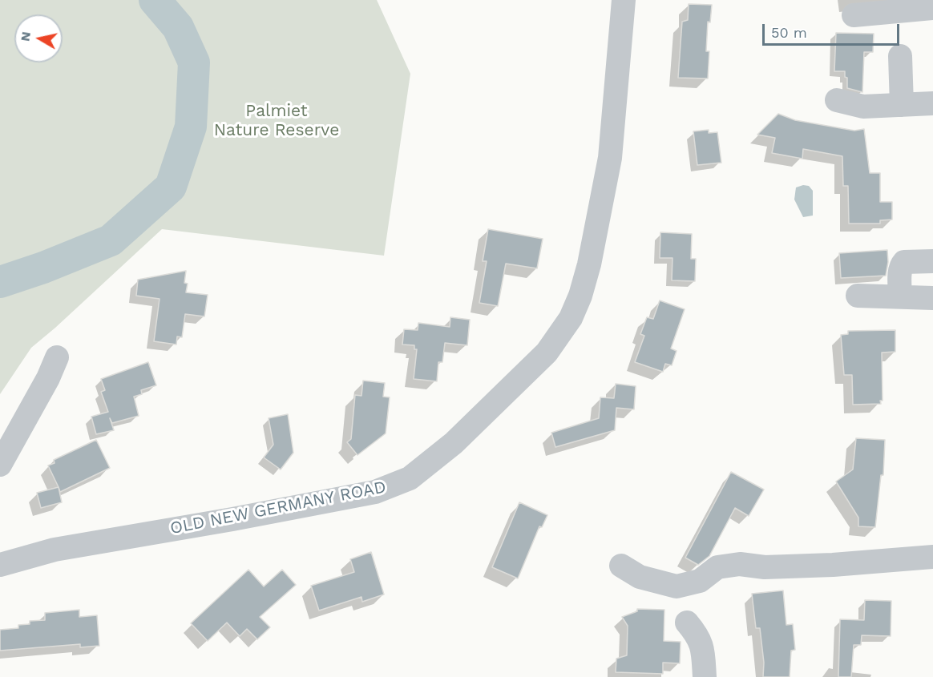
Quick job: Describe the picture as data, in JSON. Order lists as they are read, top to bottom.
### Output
{
  "streets": {
    "street": ["OLD NEW GERMANY ROAD"]
  },
  "parks": ["Palmiet Nature Reserve"],
  "scale_bar": "50 m",
  "north": "left"
}
